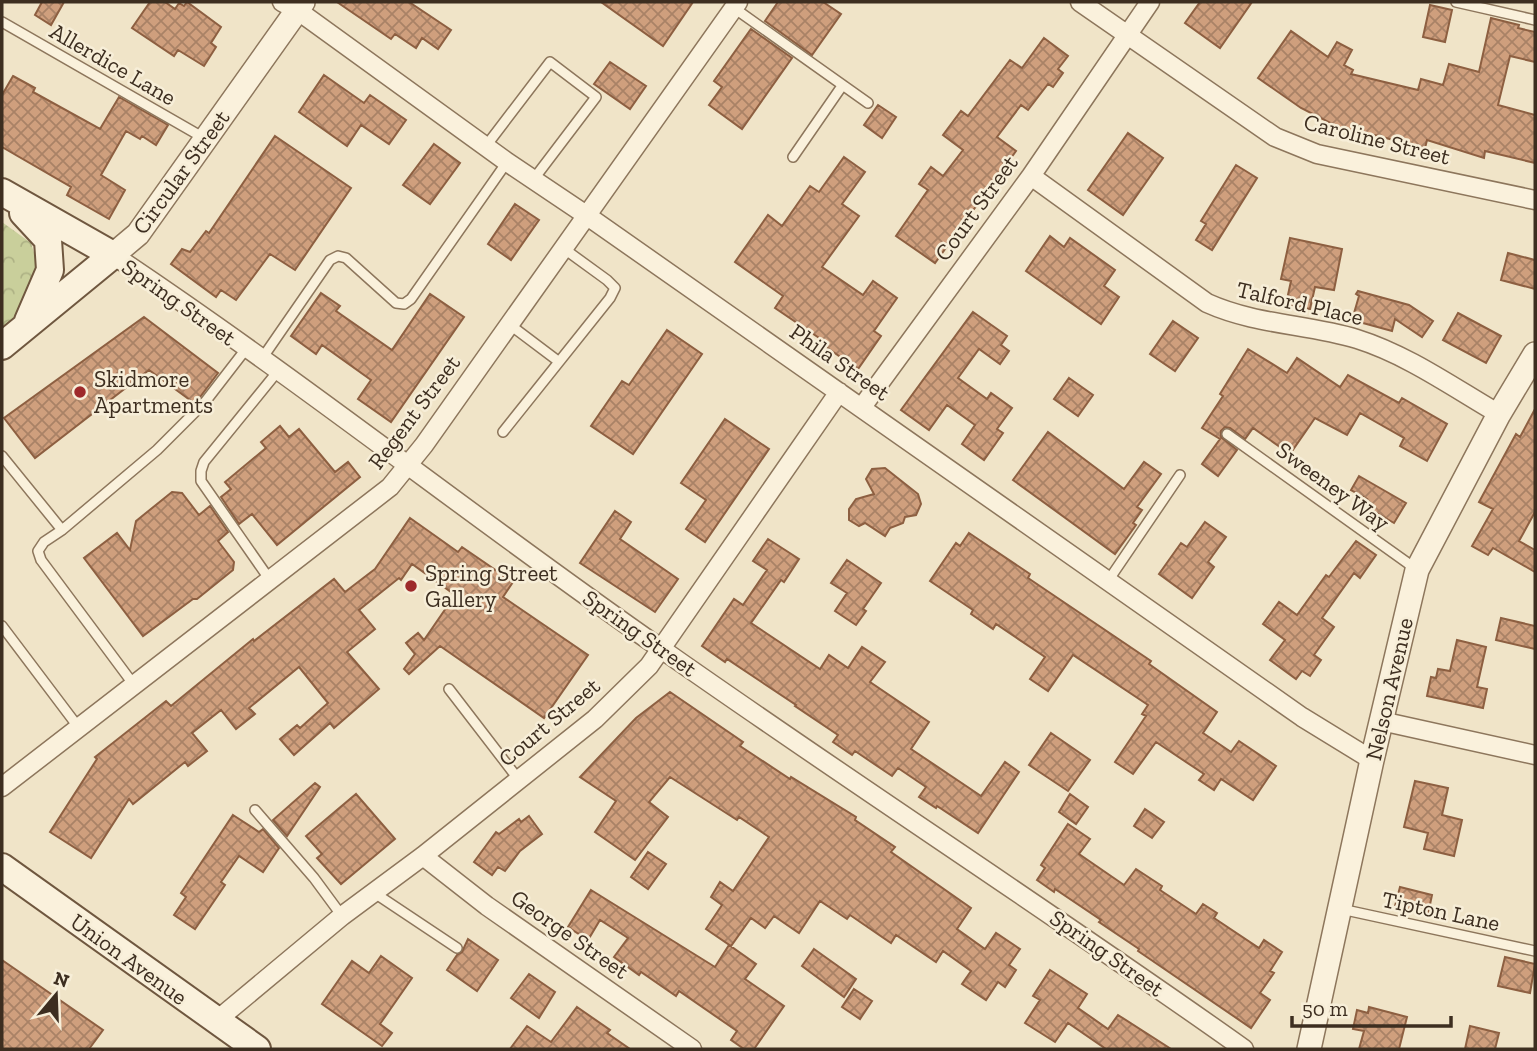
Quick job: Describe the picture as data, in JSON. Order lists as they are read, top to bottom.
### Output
{
  "streets": {
    "main road": ["Circular Street", "Spring Street", "Union Avenue"],
    "street": [
      "Caroline Street",
      "Court Street",
      "Talford Place",
      "Phila Street",
      "Regent Street",
      "Nelson Avenue",
      "George Street"
    ],
    "lane": ["Allerdice Lane", "Sweeney Way", "Tipton Lane"]
  },
  "crossings": [
    ["Allerdice Lane", "Circular Street"],
    ["Caroline Street", "Court Street"],
    ["Circular Street", "Spring Street"],
    ["Circular Street", "Phila Street"],
    ["Court Street", "Spring Street"],
    ["Court Street", "Talford Place"],
    ["Court Street", "Phila Street"],
    ["Court Street", "George Street"],
    ["Court Street", "Union Avenue"],
    ["Spring Street", "Regent Street"],
    ["Talford Place", "Nelson Avenue"],
    ["Phila Street", "Regent Street"],
    ["Phila Street", "Nelson Avenue"],
    ["Sweeney Way", "Nelson Avenue"],
    ["Nelson Avenue", "Tipton Lane"]
  ],
  "places": ["Skidmore Apartments", "Spring Street Gallery"],
  "scale_bar": "50 m",
  "north": "top"
}
